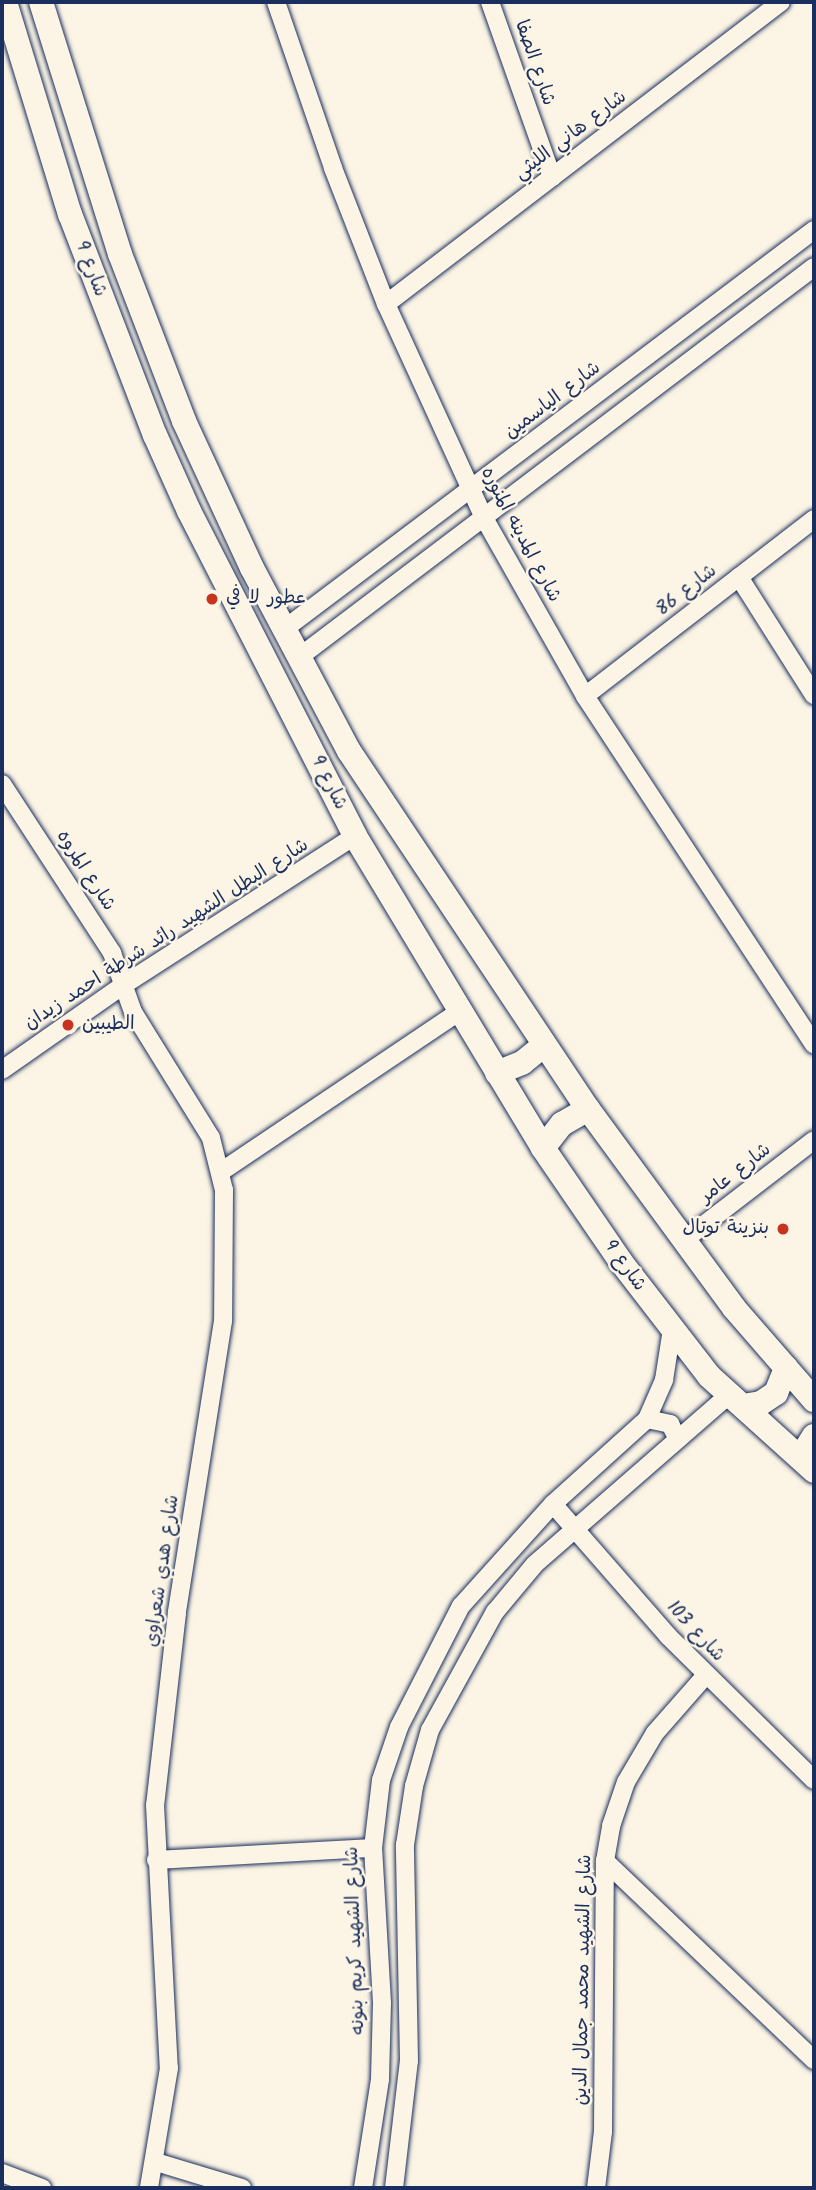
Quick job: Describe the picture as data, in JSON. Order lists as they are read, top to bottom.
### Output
{
  "streets": {
    "main road": ["شارع 9"],
    "street": [
      "شارع الصفا",
      "شارع هاني الليثي",
      "شارع الياسمين",
      "شارع المدينه المنوره",
      "شارع 86",
      "شارع المروه",
      "شارع البطل الشهيد رائد شرطة احمد زيدان",
      "شارع عامر",
      "شارع هدي شعراوي",
      "شارع 103",
      "شارع الشهيد كريم بنونه",
      "شارع الشهيد محمد جمال الدين"
    ]
  },
  "crossings": [
    ["شارع الصفا", "شارع هاني الليثي"],
    ["شارع هاني الليثي", "شارع المدينه المنوره"],
    ["شارع 9", "شارع الياسمين"],
    ["شارع 9", "شارع البطل الشهيد رائد شرطة احمد زيدان"],
    ["شارع 9", "شارع عامر"],
    ["شارع 9", "شارع الشهيد كريم بنونه"],
    ["شارع الياسمين", "شارع المدينه المنوره"],
    ["شارع المدينه المنوره", "شارع 86"],
    ["شارع المروه", "شارع البطل الشهيد رائد شرطة احمد زيدان"],
    ["شارع المروه", "شارع هدي شعراوي"],
    ["شارع البطل الشهيد رائد شرطة احمد زيدان", "شارع هدي شعراوي"],
    ["شارع 103", "شارع الشهيد كريم بنونه"],
    ["شارع 103", "شارع الشهيد محمد جمال الدين"]
  ],
  "places": ["عطور لا في", "الطيبين", "بنزينة توتال"]
}
